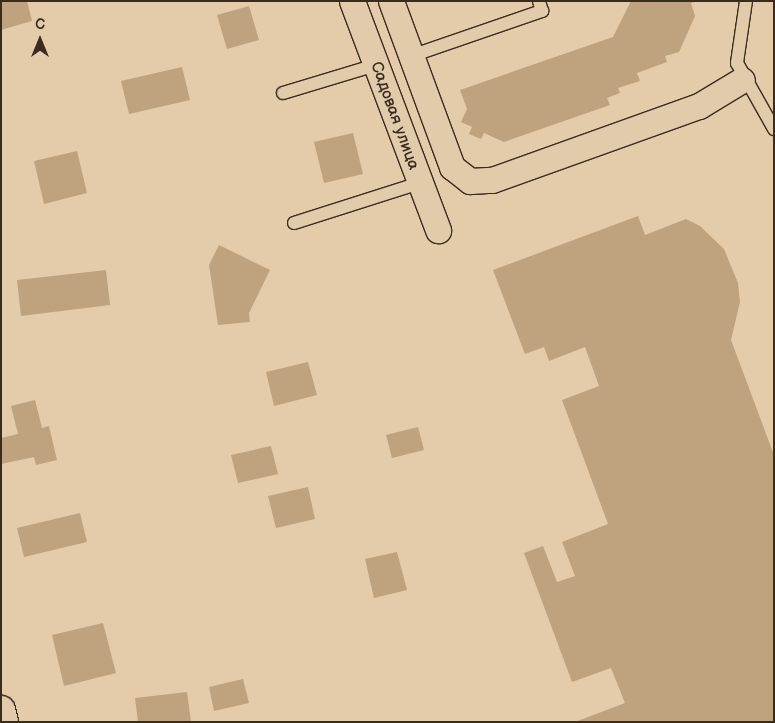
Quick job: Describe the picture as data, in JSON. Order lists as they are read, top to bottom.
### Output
{
  "streets": {
    "street": ["Садовая улица"]
  },
  "north": "top"
}
